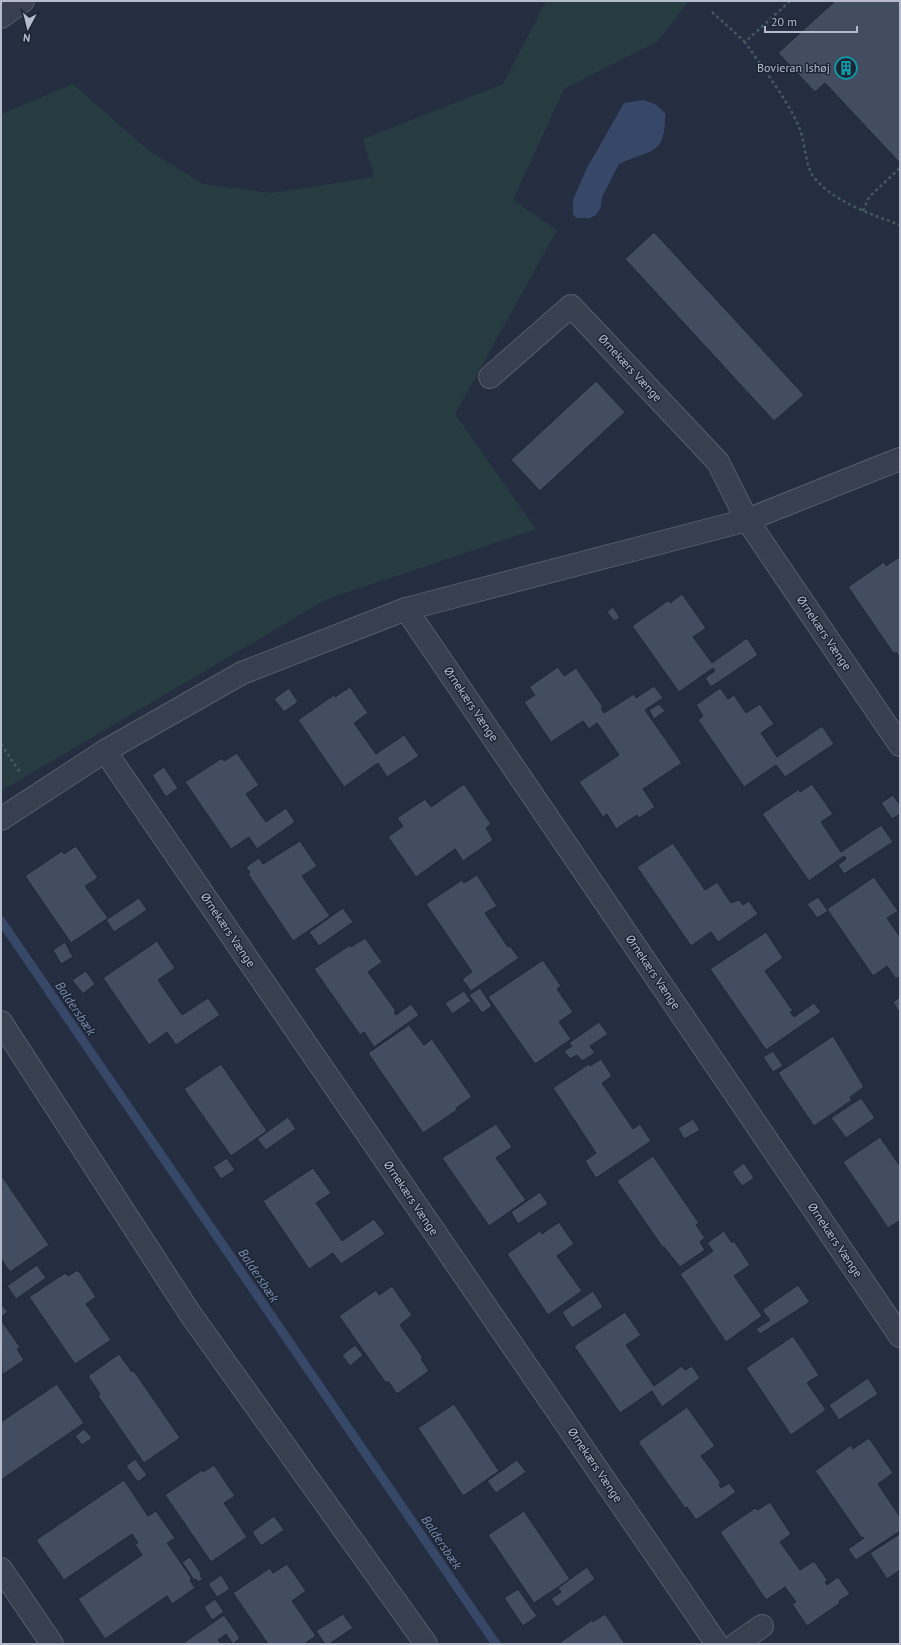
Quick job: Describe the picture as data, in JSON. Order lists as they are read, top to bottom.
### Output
{
  "streets": {
    "street": ["Ørnekærs Vænge"]
  },
  "water": ["Baldersbæk"],
  "places": {
    "building": ["Bovieran Ishøj"]
  },
  "scale_bar": "20 m",
  "north": "bottom"
}
